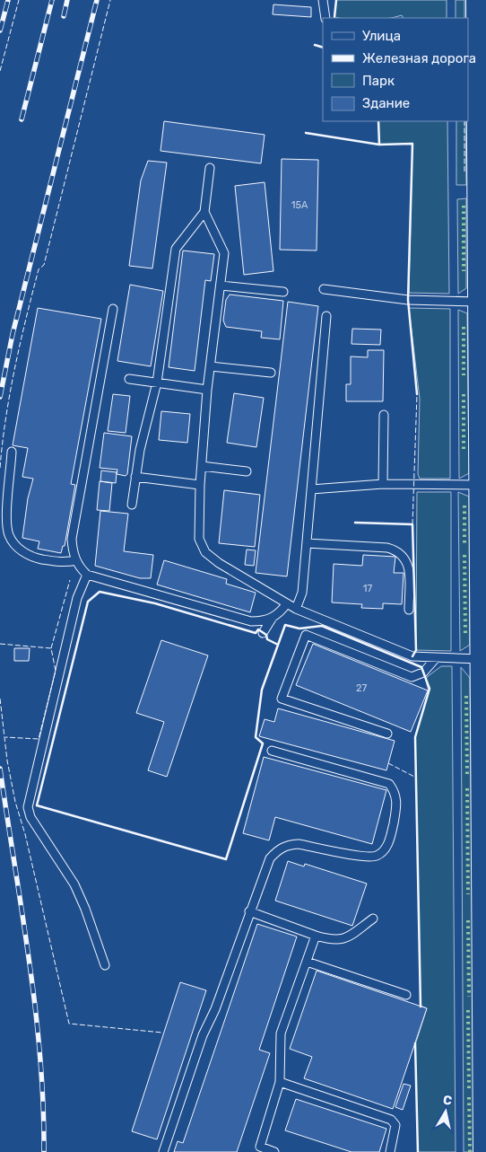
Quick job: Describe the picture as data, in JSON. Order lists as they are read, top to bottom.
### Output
{
  "house_numbers": ["15А", "17", "27"],
  "legend": [
    "Улица",
    "Железная дорога",
    "Парк",
    "Здание"
  ],
  "north": "top"
}
